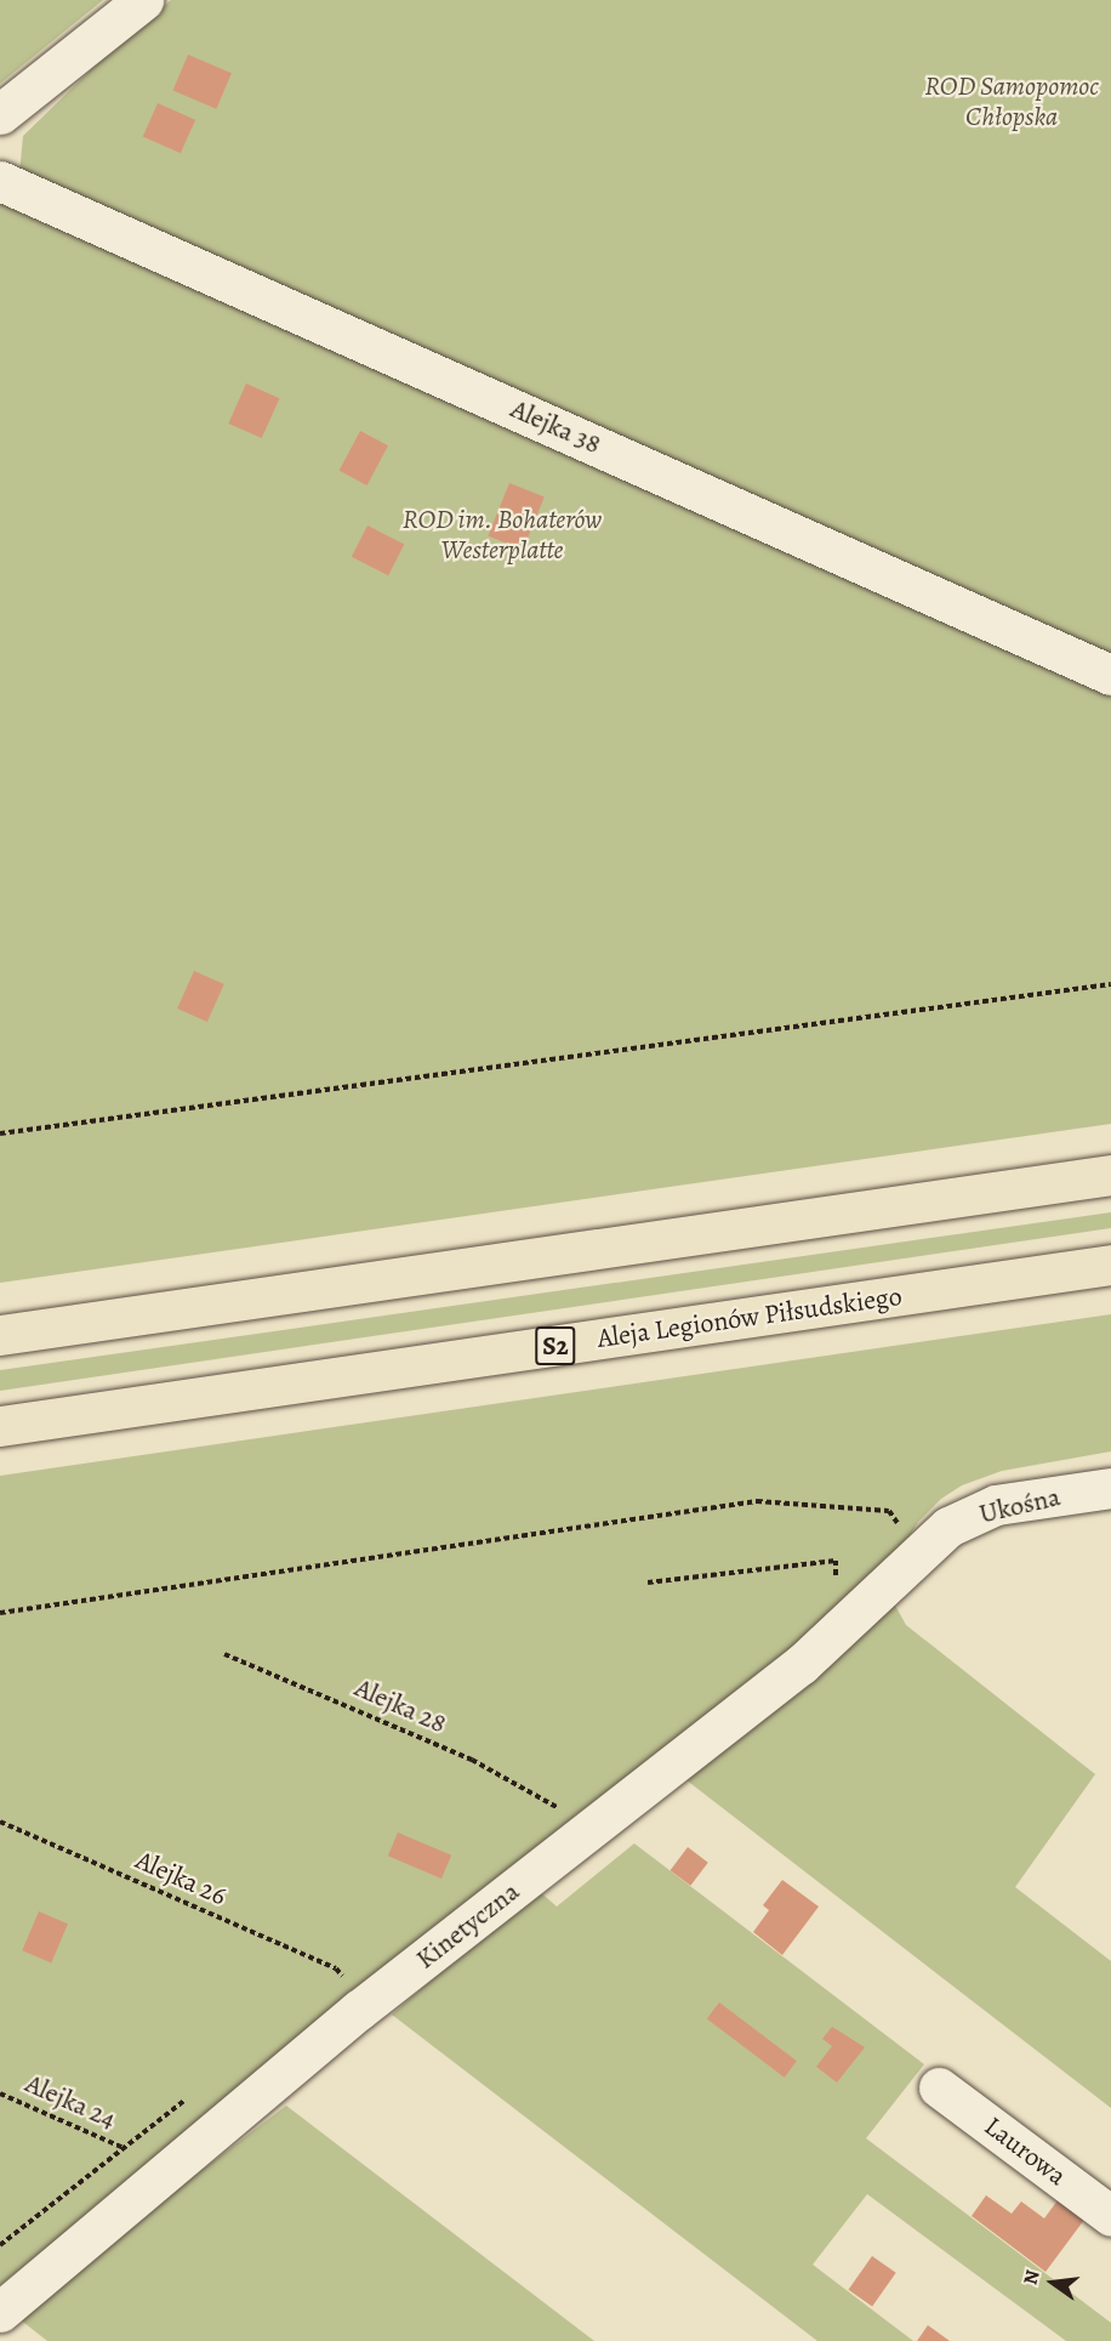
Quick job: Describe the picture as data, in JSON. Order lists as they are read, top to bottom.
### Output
{
  "streets": {
    "highway": ["Aleja Legionów Piłsudskiego", "S2"],
    "street": [
      "Alejka 38",
      "Ukośna",
      "Kinetyczna",
      "Laurowa"
    ],
    "path": ["Alejka 28", "Alejka 26", "Alejka 24"]
  },
  "crossings": [
    ["Ukośna", "Kinetyczna"]
  ],
  "parks": ["ROD Samopomoc Chłopska", "ROD im. Bohaterów Westerplatte"],
  "north": "left"
}
